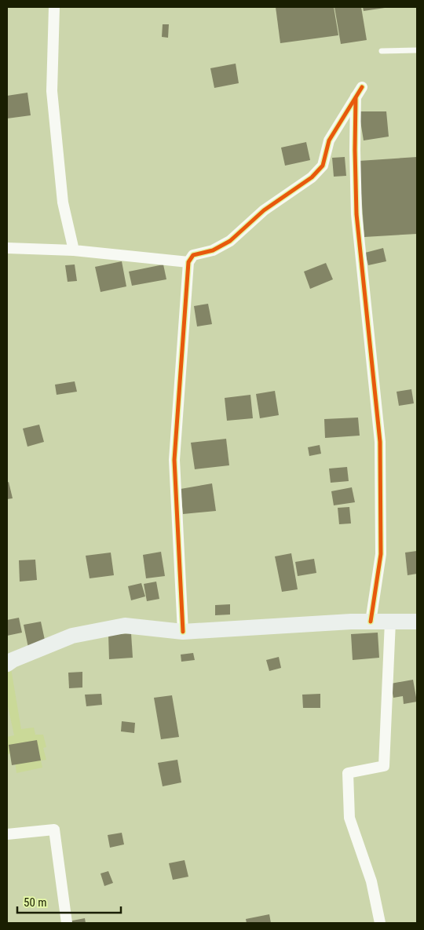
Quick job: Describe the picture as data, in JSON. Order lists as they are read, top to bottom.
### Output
{
  "scale_bar": "50 m"
}
